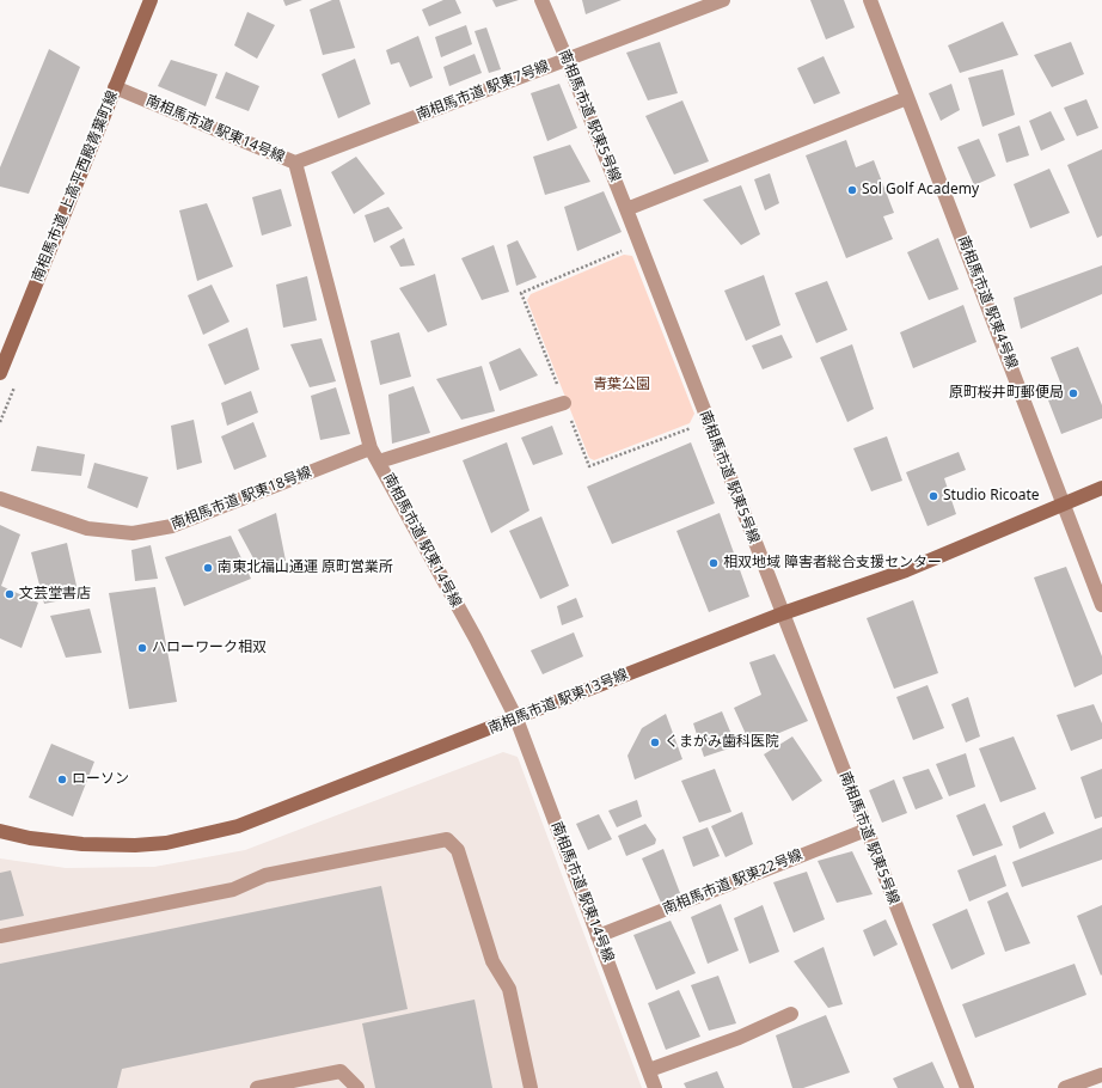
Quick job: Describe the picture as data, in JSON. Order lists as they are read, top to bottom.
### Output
{
  "streets": {
    "street": [
      "南相馬市道 駅東7号線",
      "南相馬市道 駅東5号線",
      "南相馬市道 駅東14号線",
      "南相馬市道 上高平西殿青葉町線",
      "南相馬市道 駅東4号線",
      "南相馬市道 駅東18号線",
      "南相馬市道 駅東13号線",
      "南相馬市道 駅東22号線"
    ]
  },
  "crossings": [
    ["南相馬市道 駅東7号線", "南相馬市道 駅東5号線"],
    ["南相馬市道 駅東7号線", "南相馬市道 駅東14号線"],
    ["南相馬市道 駅東5号線", "南相馬市道 駅東13号線"],
    ["南相馬市道 駅東5号線", "南相馬市道 駅東22号線"],
    ["南相馬市道 駅東14号線", "南相馬市道 上高平西殿青葉町線"],
    ["南相馬市道 駅東14号線", "南相馬市道 駅東18号線"],
    ["南相馬市道 駅東14号線", "南相馬市道 駅東13号線"],
    ["南相馬市道 駅東14号線", "南相馬市道 駅東22号線"],
    ["南相馬市道 駅東4号線", "南相馬市道 駅東13号線"]
  ],
  "parks": ["青葉公園"],
  "places": [
    "Sol Golf Academy",
    "原町桜井町郵便局",
    "Studio Ricoate",
    "相双地域 障害者総合支援センター",
    "南東北福山通運 原町営業所",
    "文芸堂書店",
    "ハローワーク相双",
    "くまがみ歯科医院",
    "ローソン"
  ]
}
